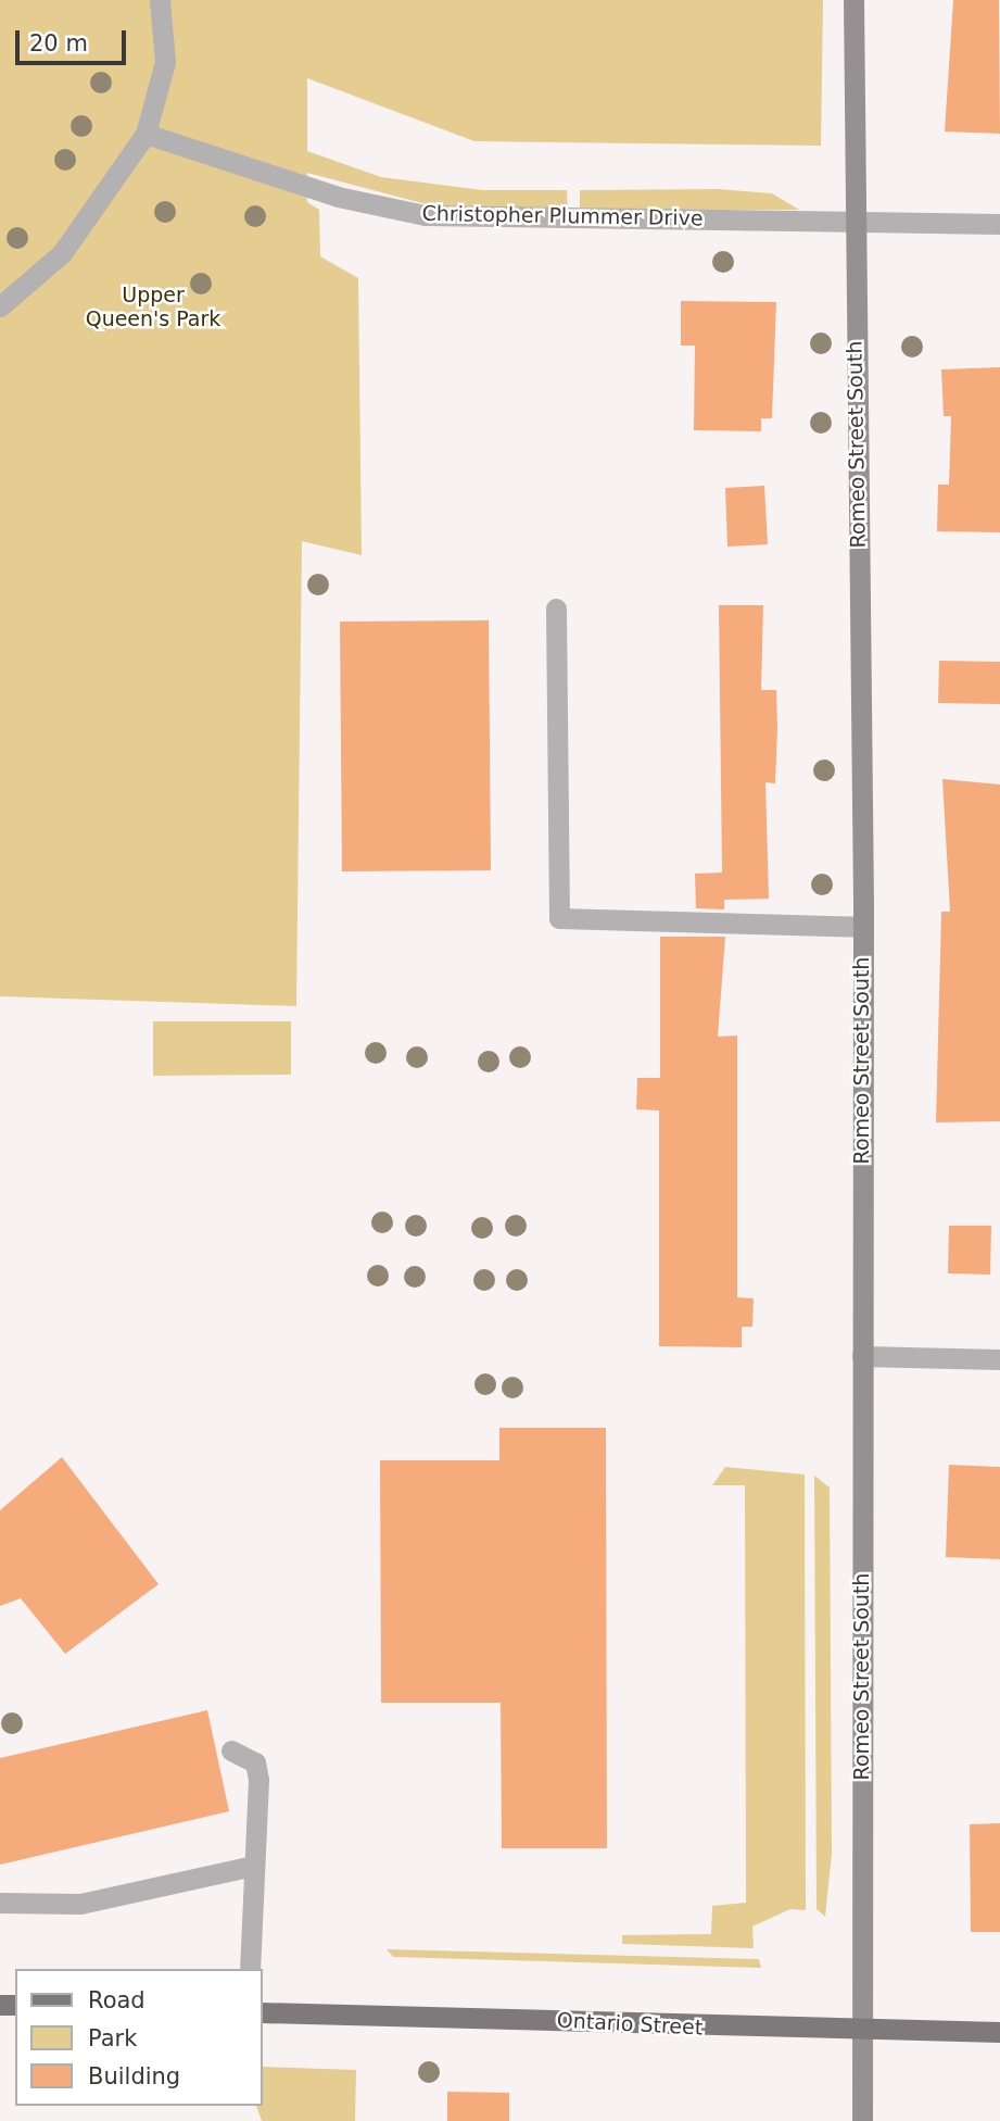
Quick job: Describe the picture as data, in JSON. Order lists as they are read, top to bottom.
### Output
{
  "streets": {
    "main road": ["Romeo Street South", "Ontario Street"],
    "street": ["Christopher Plummer Drive"]
  },
  "crossings": [
    ["Christopher Plummer Drive", "Romeo Street South"],
    ["Romeo Street South", "Ontario Street"]
  ],
  "parks": ["Upper Queen's Park"],
  "legend": ["Road", "Park", "Building"],
  "scale_bar": "20 m"
}
